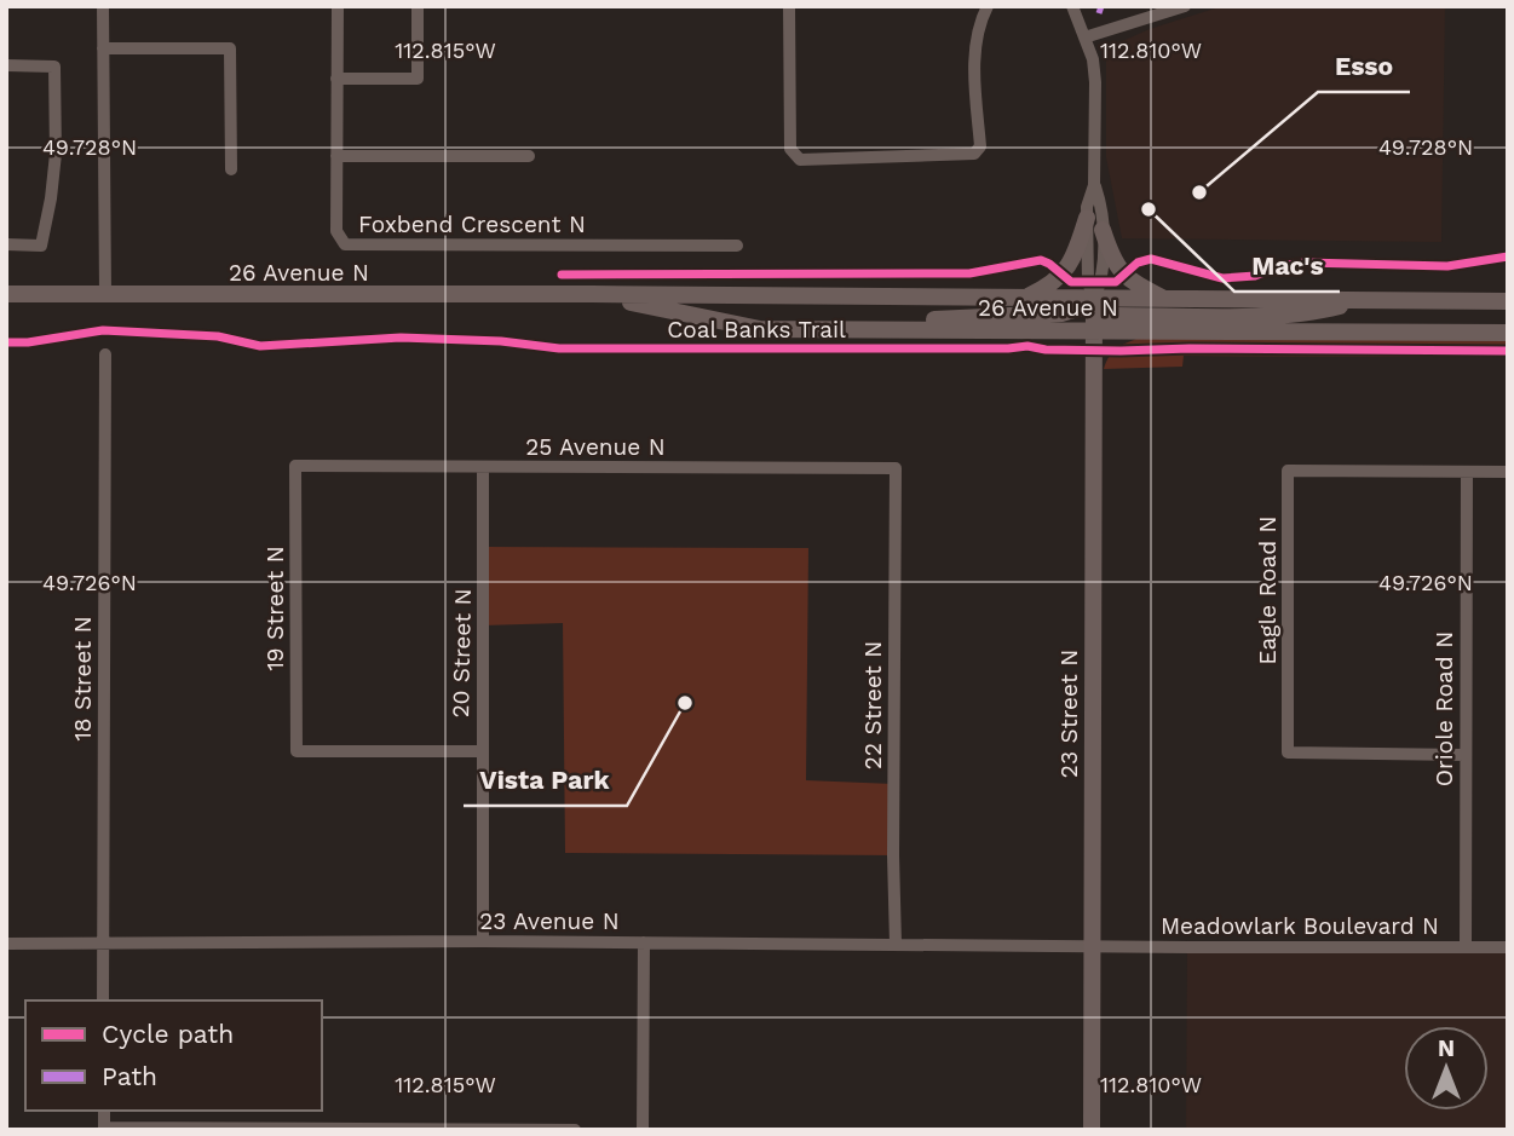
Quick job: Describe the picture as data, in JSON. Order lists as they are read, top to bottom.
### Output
{
  "streets": {
    "main road": ["26 Avenue N", "23 Street N"],
    "street": [
      "Foxbend Crescent N",
      "25 Avenue N",
      "Eagle Road N",
      "19 Street N",
      "20 Street N",
      "18 Street N",
      "22 Street N",
      "Oriole Road N",
      "23 Avenue N",
      "Meadowlark Boulevard N"
    ],
    "cycle path": ["Coal Banks Trail"]
  },
  "crossings": [
    ["26 Avenue N", "23 Street N"],
    ["25 Avenue N", "19 Street N"],
    ["25 Avenue N", "20 Street N"],
    ["25 Avenue N", "22 Street N"],
    ["Eagle Road N", "Oriole Road N"],
    ["19 Street N", "20 Street N"],
    ["20 Street N", "23 Avenue N"],
    ["18 Street N", "23 Avenue N"],
    ["22 Street N", "23 Avenue N"],
    ["Oriole Road N", "Meadowlark Boulevard N"],
    ["23 Street N", "23 Avenue N"],
    ["23 Street N", "Meadowlark Boulevard N"],
    ["23 Avenue N", "Meadowlark Boulevard N"]
  ],
  "places": ["Esso", "Mac's", "Vista Park"],
  "legend": ["Cycle path", "Path"],
  "north": "top",
  "coordinates": [
    "112.815°W",
    "112.810°W",
    "49.728°N",
    "49.726°N"
  ]
}
